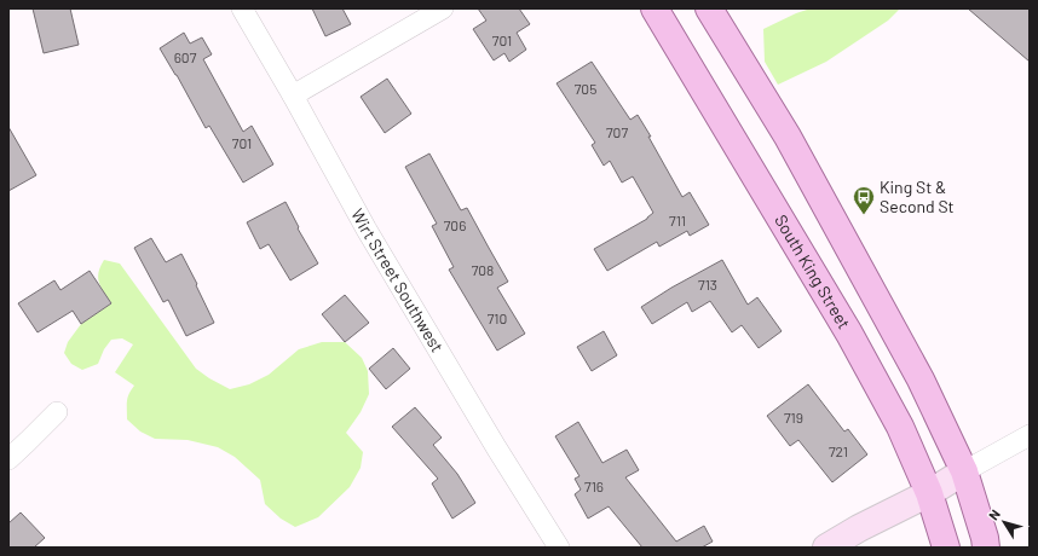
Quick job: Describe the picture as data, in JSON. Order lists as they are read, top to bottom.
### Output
{
  "streets": {
    "main road": ["South King Street"],
    "street": ["Wirt Street Southwest"]
  },
  "places": {
    "bus stop": ["King St & Second St"]
  },
  "house_numbers": [
    "701",
    "607",
    "705",
    "707",
    "701",
    "711",
    "706",
    "708",
    "713",
    "710",
    "719",
    "721",
    "716"
  ],
  "north": "top left"
}
